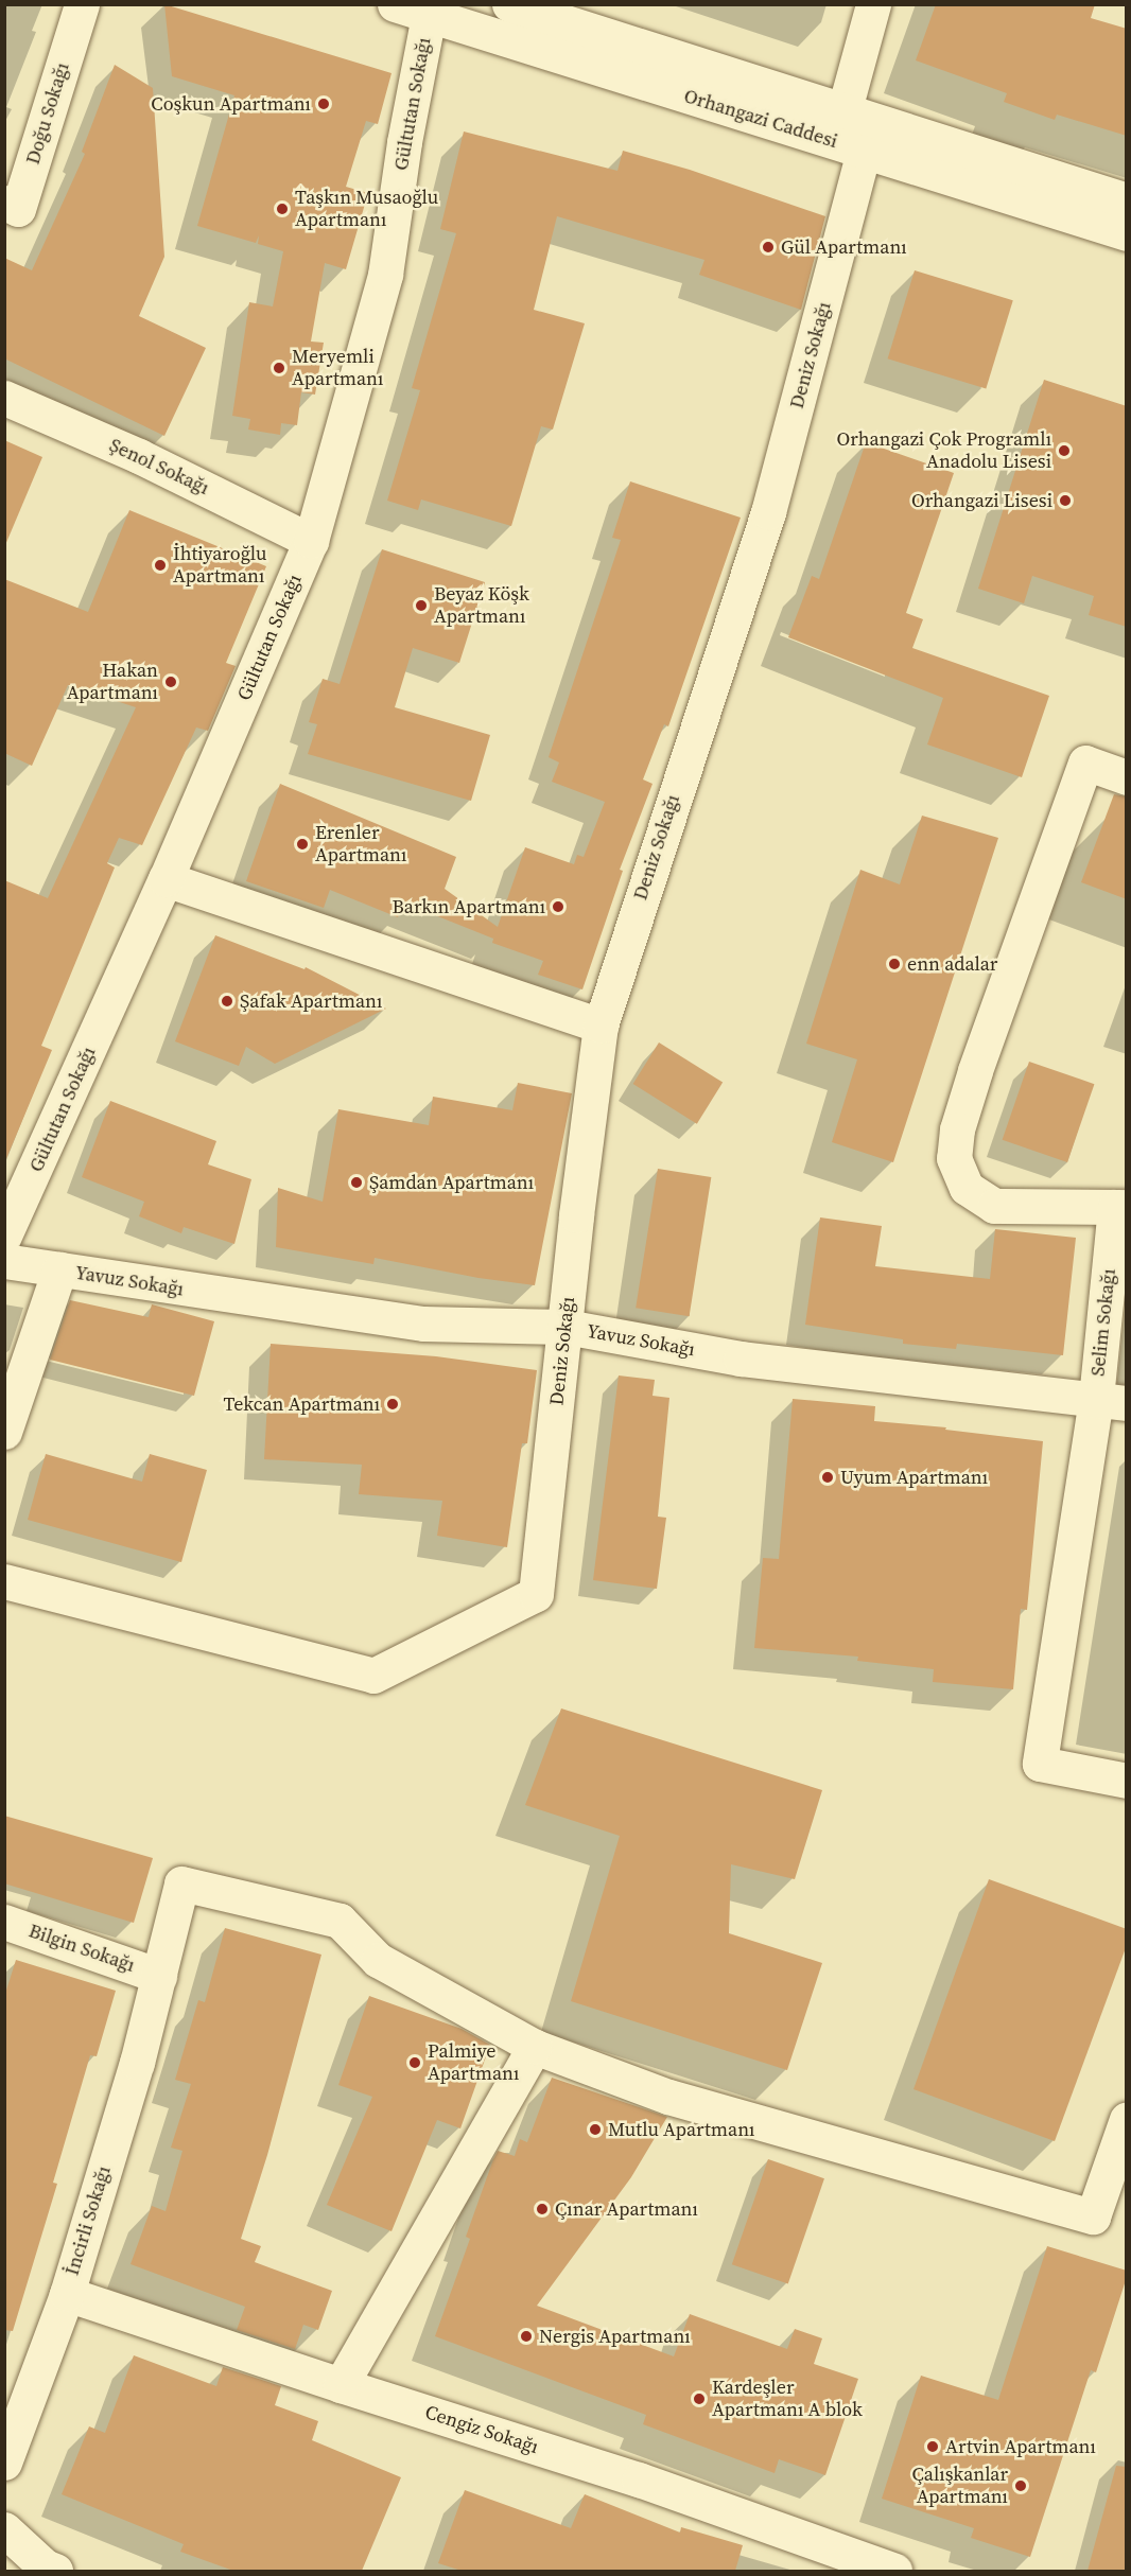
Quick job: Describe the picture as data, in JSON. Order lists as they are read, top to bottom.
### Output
{
  "streets": {
    "street": [
      "Gültutan Sokağı",
      "Doğu Sokağı",
      "Orhangazi Caddesi",
      "Deniz Sokağı",
      "Şenol Sokağı",
      "Yavuz Sokağı",
      "Selim Sokağı",
      "Bilgin Sokağı",
      "İncirli Sokağı",
      "Cengiz Sokağı"
    ]
  },
  "crossings": [
    ["Gültutan Sokağı", "Orhangazi Caddesi"],
    ["Gültutan Sokağı", "Şenol Sokağı"],
    ["Orhangazi Caddesi", "Deniz Sokağı"],
    ["Deniz Sokağı", "Yavuz Sokağı"],
    ["Yavuz Sokağı", "Selim Sokağı"],
    ["Bilgin Sokağı", "İncirli Sokağı"],
    ["İncirli Sokağı", "Cengiz Sokağı"]
  ],
  "places": [
    "Coşkun Apartmanı",
    "Taşkın Musaoğlu Apartmanı",
    "Gül Apartmanı",
    "Meryemli Apartmanı",
    "Orhangazi Çok Programlı Anadolu Lisesi",
    "Orhangazi Lisesi",
    "İhtiyaroğlu Apartmanı",
    "Beyaz Köşk Apartmanı",
    "Hakan Apartmanı",
    "Erenler Apartmanı",
    "Barkın Apartmanı",
    "enn adalar",
    "Şafak Apartmanı",
    "Şamdan Apartmanı",
    "Tekcan Apartmanı",
    "Uyum Apartmanı",
    "Palmiye Apartmanı",
    "Mutlu Apartmanı",
    "Çınar Apartmanı",
    "Nergis Apartmanı",
    "Kardeşler Apartmanı A blok",
    "Artvin Apartmanı",
    "Çalışkanlar Apartmanı"
  ]
}
